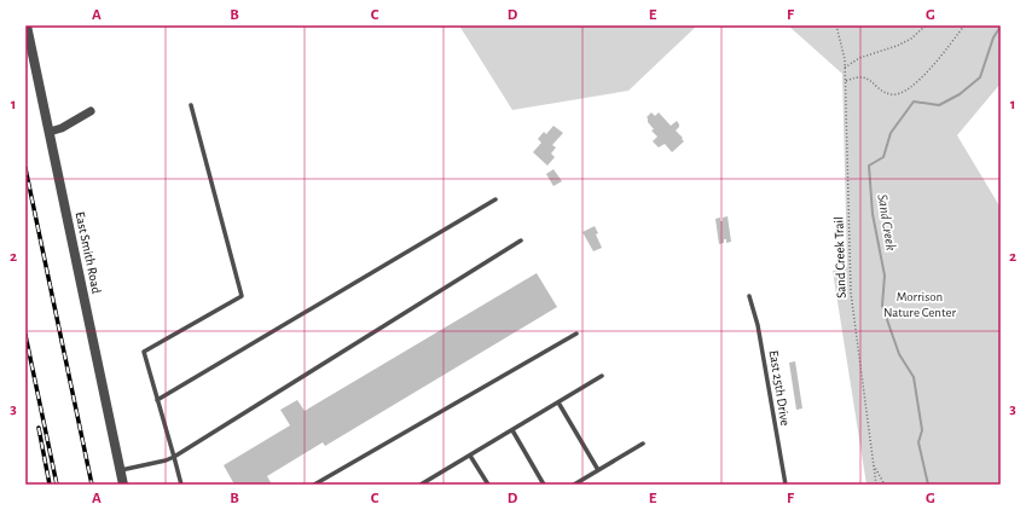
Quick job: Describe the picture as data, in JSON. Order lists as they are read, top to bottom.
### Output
{
  "streets": {
    "street": ["East Smith Road"],
    "lane": ["East 25th Drive"],
    "path": ["Sand Creek Trail"]
  },
  "water": ["Sand Creek"],
  "parks": ["Morrison Nature Center"],
  "grid": {
    "columns": [
      "A",
      "B",
      "C",
      "D",
      "E",
      "F",
      "G"
    ],
    "rows": ["1", "2", "3"]
  }
}
